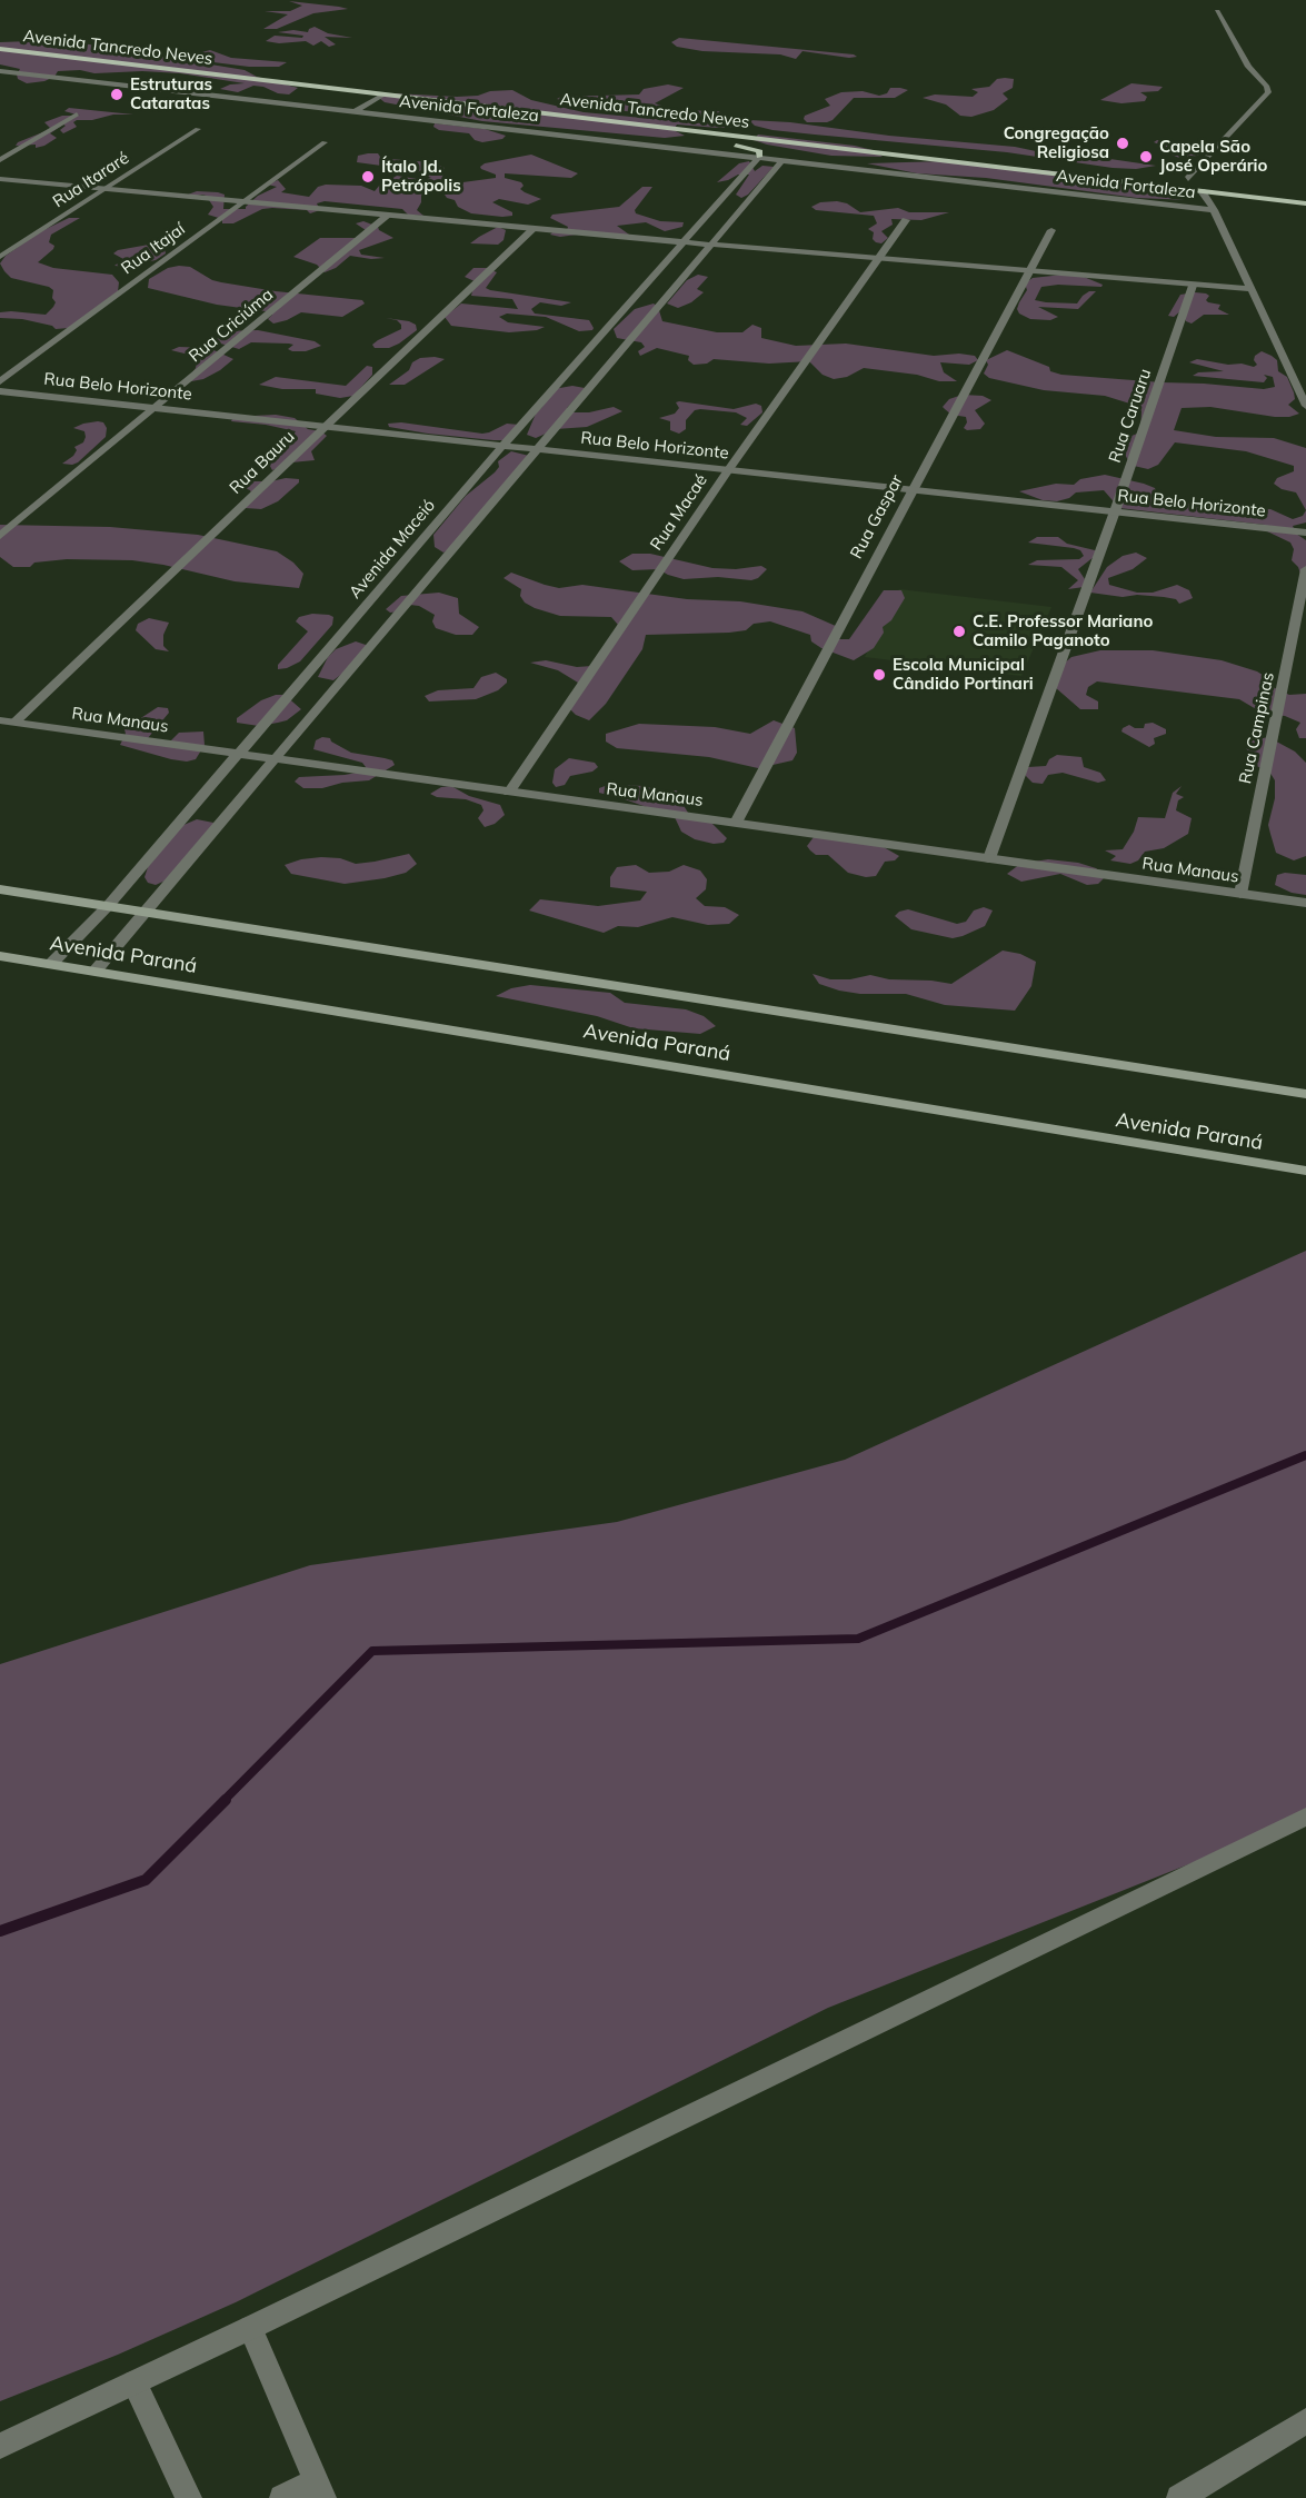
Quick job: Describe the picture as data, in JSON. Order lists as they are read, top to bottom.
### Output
{
  "streets": {
    "main road": ["Avenida Tancredo Neves", "Avenida Paraná"],
    "street": [
      "Avenida Fortaleza",
      "Rua Itararé",
      "Rua Itajaí",
      "Rua Criciúma",
      "Rua Belo Horizonte",
      "Rua Caruaru",
      "Rua Bauru",
      "Rua Macaé",
      "Rua Gaspar",
      "Avenida Maceió",
      "Rua Manaus",
      "Rua Campinas"
    ]
  },
  "crossings": [
    ["Avenida Fortaleza", "Avenida Maceió"],
    ["Rua Criciúma", "Rua Belo Horizonte"],
    ["Rua Belo Horizonte", "Rua Caruaru"],
    ["Rua Belo Horizonte", "Rua Bauru"],
    ["Rua Belo Horizonte", "Rua Macaé"],
    ["Rua Belo Horizonte", "Rua Gaspar"],
    ["Rua Belo Horizonte", "Avenida Maceió"],
    ["Rua Caruaru", "Rua Manaus"],
    ["Rua Bauru", "Rua Manaus"],
    ["Rua Macaé", "Rua Manaus"],
    ["Rua Gaspar", "Rua Manaus"],
    ["Avenida Maceió", "Rua Manaus"],
    ["Avenida Maceió", "Avenida Paraná"],
    ["Rua Manaus", "Rua Campinas"]
  ],
  "places": [
    "Estruturas Cataratas",
    "Congregação Religiosa",
    "Capela São José Operário",
    "Ítalo Jd. Petrópolis",
    "C.E. Professor Mariano Camilo Paganoto",
    "Escola Municipal Cândido Portinari"
  ]
}
